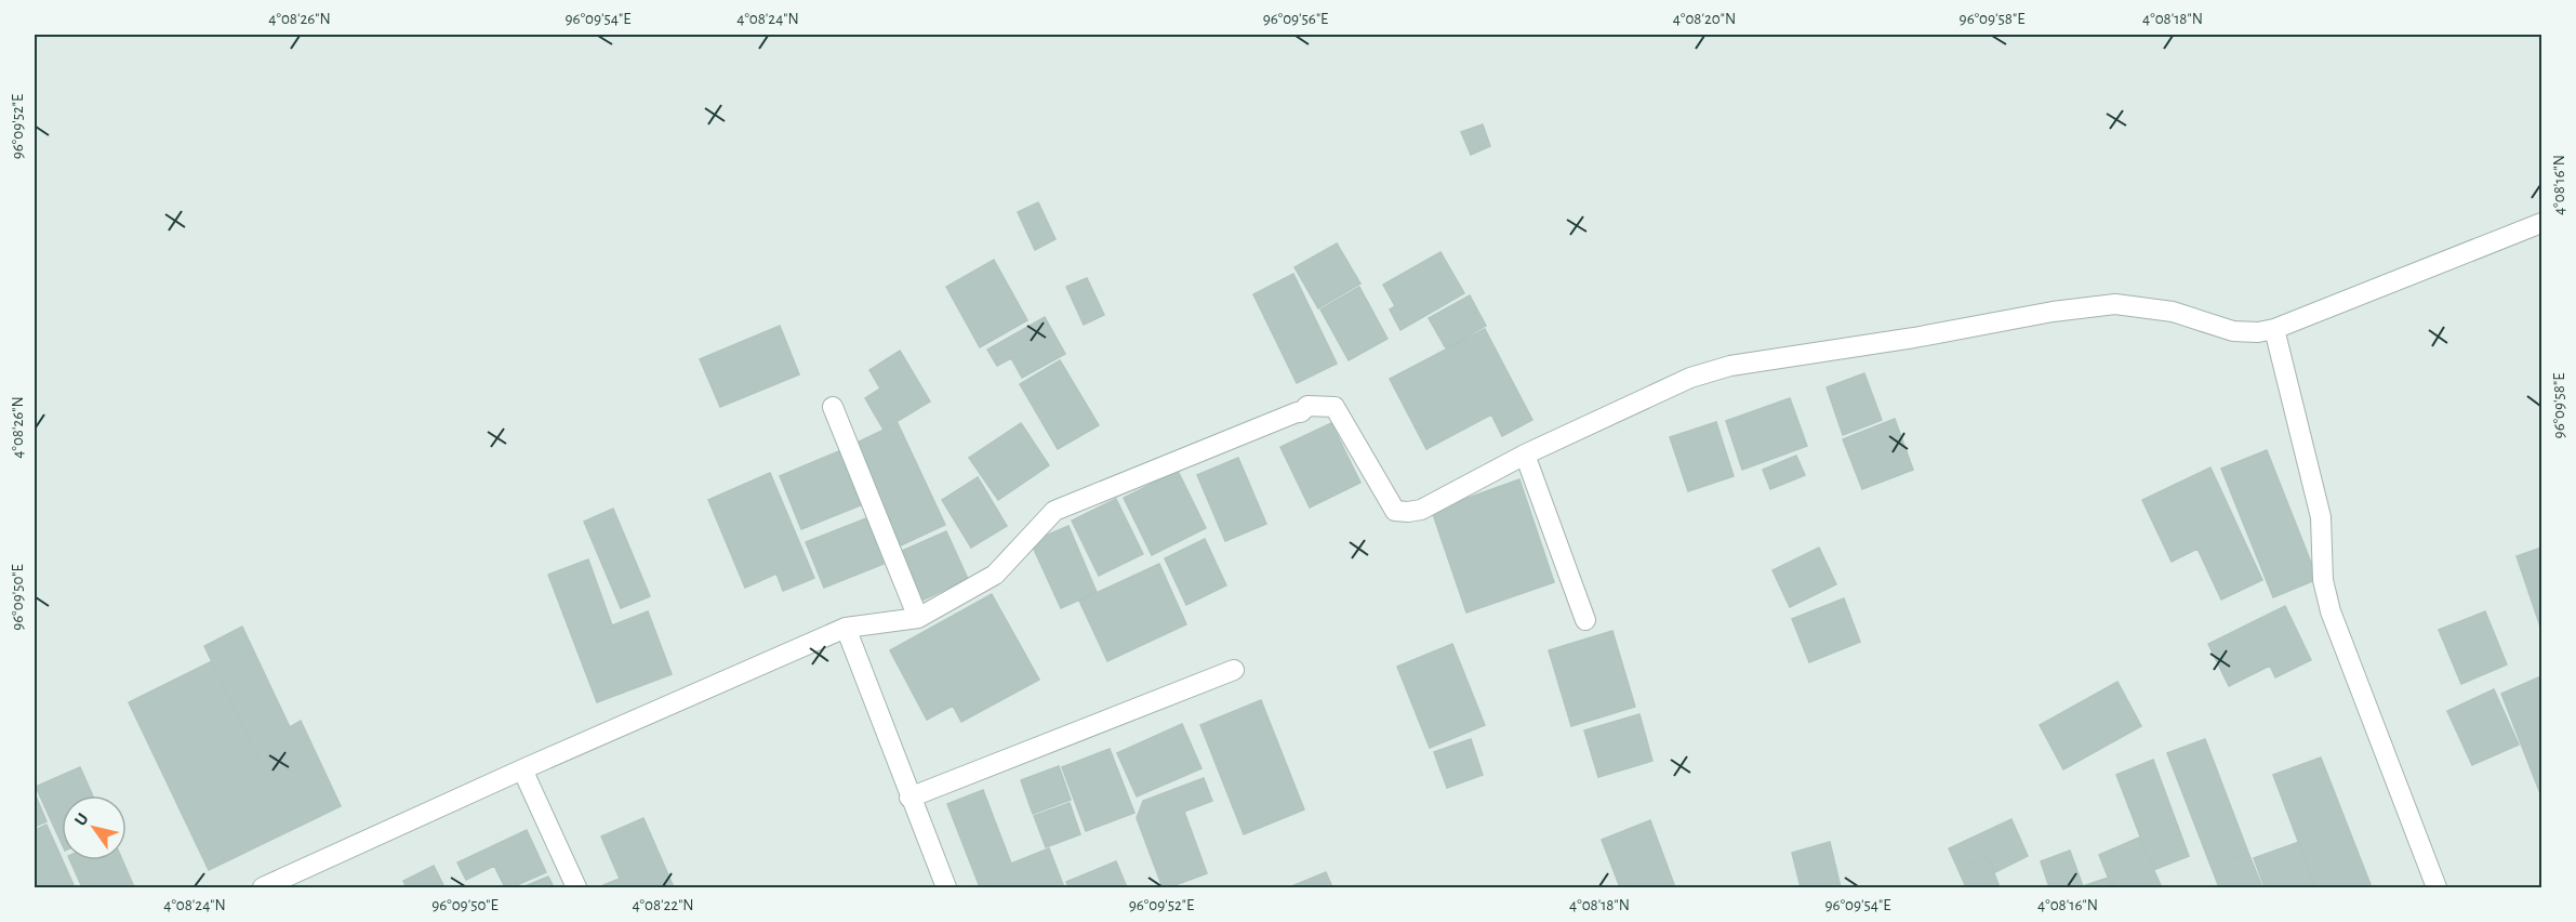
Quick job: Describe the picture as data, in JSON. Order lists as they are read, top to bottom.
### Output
{
  "north": "top left",
  "coordinates": [
    "4°08'26\"N",
    "96°09'54\"E",
    "4°08'24\"N",
    "96°09'56\"E",
    "4°08'20\"N",
    "96°09'58\"E",
    "4°08'18\"N",
    "96°09'52\"E",
    "4°08'16\"N",
    "96°09'50\"E",
    "4°08'22\"N"
  ]
}
